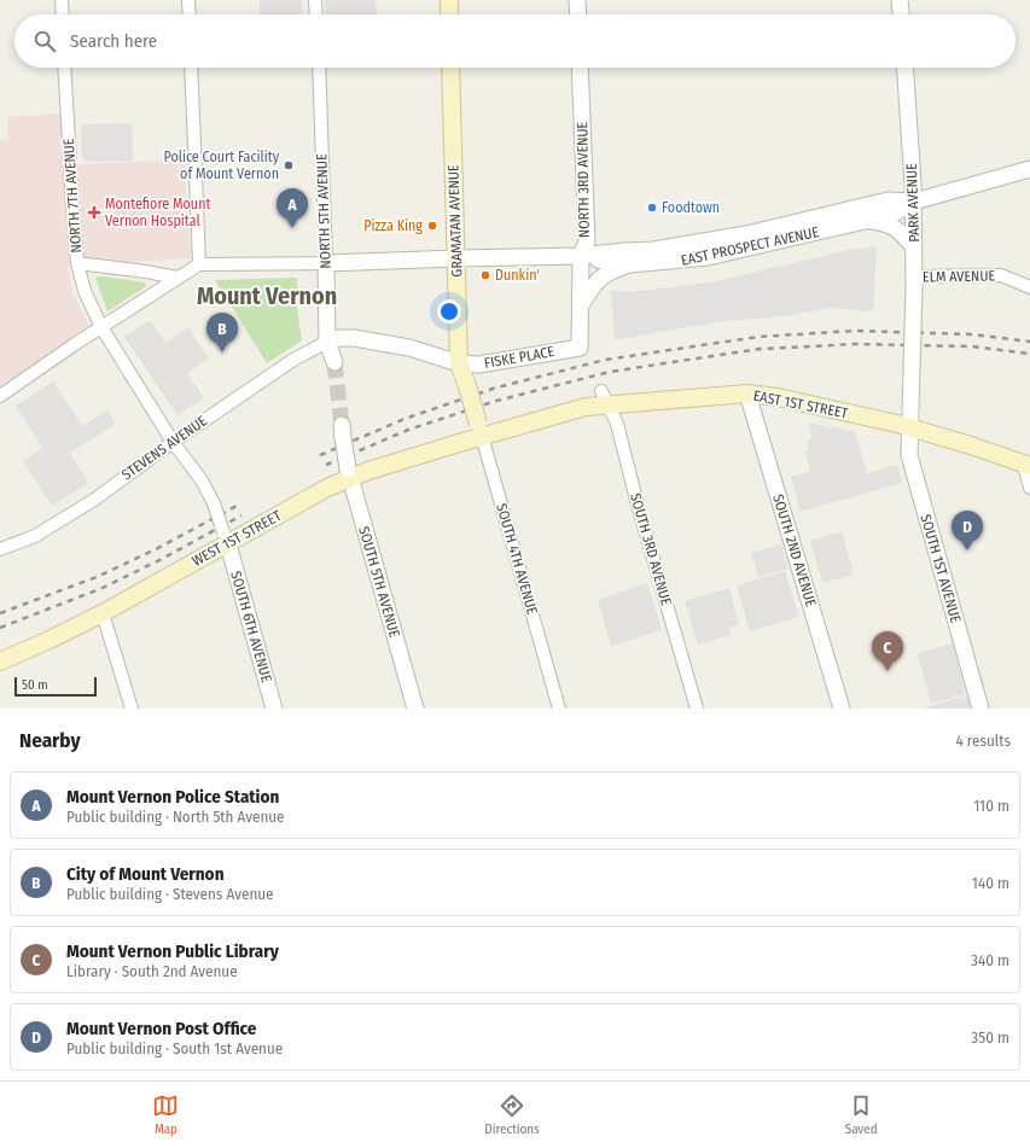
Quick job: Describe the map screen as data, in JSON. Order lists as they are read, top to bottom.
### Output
{
  "streets": {
    "main road": ["GRAMATAN AVENUE", "EAST 1ST STREET", "WEST 1ST STREET"],
    "street": [
      "NORTH 3RD AVENUE",
      "NORTH 7TH AVENUE",
      "PARK AVENUE",
      "NORTH 5TH AVENUE",
      "EAST PROSPECT AVENUE",
      "ELM AVENUE",
      "FISKE PLACE",
      "STEVENS AVENUE",
      "SOUTH 3RD AVENUE",
      "SOUTH 2ND AVENUE",
      "SOUTH 4TH AVENUE",
      "SOUTH 1ST AVENUE",
      "SOUTH 5TH AVENUE",
      "SOUTH 6TH AVENUE"
    ]
  },
  "crossings": [
    ["NORTH 3RD AVENUE", "EAST PROSPECT AVENUE"],
    ["NORTH 3RD AVENUE", "FISKE PLACE"],
    ["NORTH 7TH AVENUE", "STEVENS AVENUE"],
    ["NORTH 7TH AVENUE", "WEST 1ST STREET"],
    ["NORTH 7TH AVENUE", "SOUTH 6TH AVENUE"],
    ["PARK AVENUE", "EAST PROSPECT AVENUE"],
    ["PARK AVENUE", "ELM AVENUE"],
    ["PARK AVENUE", "SOUTH 1ST AVENUE"],
    ["NORTH 5TH AVENUE", "EAST PROSPECT AVENUE"],
    ["NORTH 5TH AVENUE", "FISKE PLACE"],
    ["NORTH 5TH AVENUE", "STEVENS AVENUE"],
    ["GRAMATAN AVENUE", "EAST PROSPECT AVENUE"],
    ["GRAMATAN AVENUE", "FISKE PLACE"],
    ["GRAMATAN AVENUE", "EAST 1ST STREET"],
    ["GRAMATAN AVENUE", "WEST 1ST STREET"],
    ["GRAMATAN AVENUE", "SOUTH 4TH AVENUE"],
    ["FISKE PLACE", "STEVENS AVENUE"],
    ["EAST 1ST STREET", "WEST 1ST STREET"],
    ["EAST 1ST STREET", "SOUTH 3RD AVENUE"],
    ["EAST 1ST STREET", "SOUTH 2ND AVENUE"],
    ["EAST 1ST STREET", "SOUTH 4TH AVENUE"],
    ["EAST 1ST STREET", "SOUTH 1ST AVENUE"],
    ["WEST 1ST STREET", "SOUTH 4TH AVENUE"],
    ["WEST 1ST STREET", "SOUTH 5TH AVENUE"],
    ["WEST 1ST STREET", "SOUTH 6TH AVENUE"]
  ],
  "districts": ["Mount Vernon"],
  "places": {
    "other": [
      "Police Court Facility of Mount Vernon",
      "Foodtown",
      "Pizza King",
      "Dunkin'"
    ],
    "health": ["Montefiore Mount Vernon Hospital"]
  },
  "scale_bar": "50 m",
  "page": {
    "search": "Search here",
    "pins": [
      "A",
      "B",
      "D",
      "C"
    ],
    "scale": "50 m",
    "heading": ["Nearby", "4 results"],
    "list": [
      {
        "mark": "A",
        "name": "Mount Vernon Police Station",
        "note": "Public building · North 5th Avenue",
        "value": "110 m"
      },
      {
        "mark": "B",
        "name": "City of Mount Vernon",
        "note": "Public building · Stevens Avenue",
        "value": "140 m"
      },
      {
        "mark": "C",
        "name": "Mount Vernon Public Library",
        "note": "Library · South 2nd Avenue",
        "value": "340 m"
      },
      {
        "mark": "D",
        "name": "Mount Vernon Post Office",
        "note": "Public building · South 1st Avenue",
        "value": "350 m"
      }
    ],
    "nav": ["Map", "Directions", "Saved"]
  }
}
